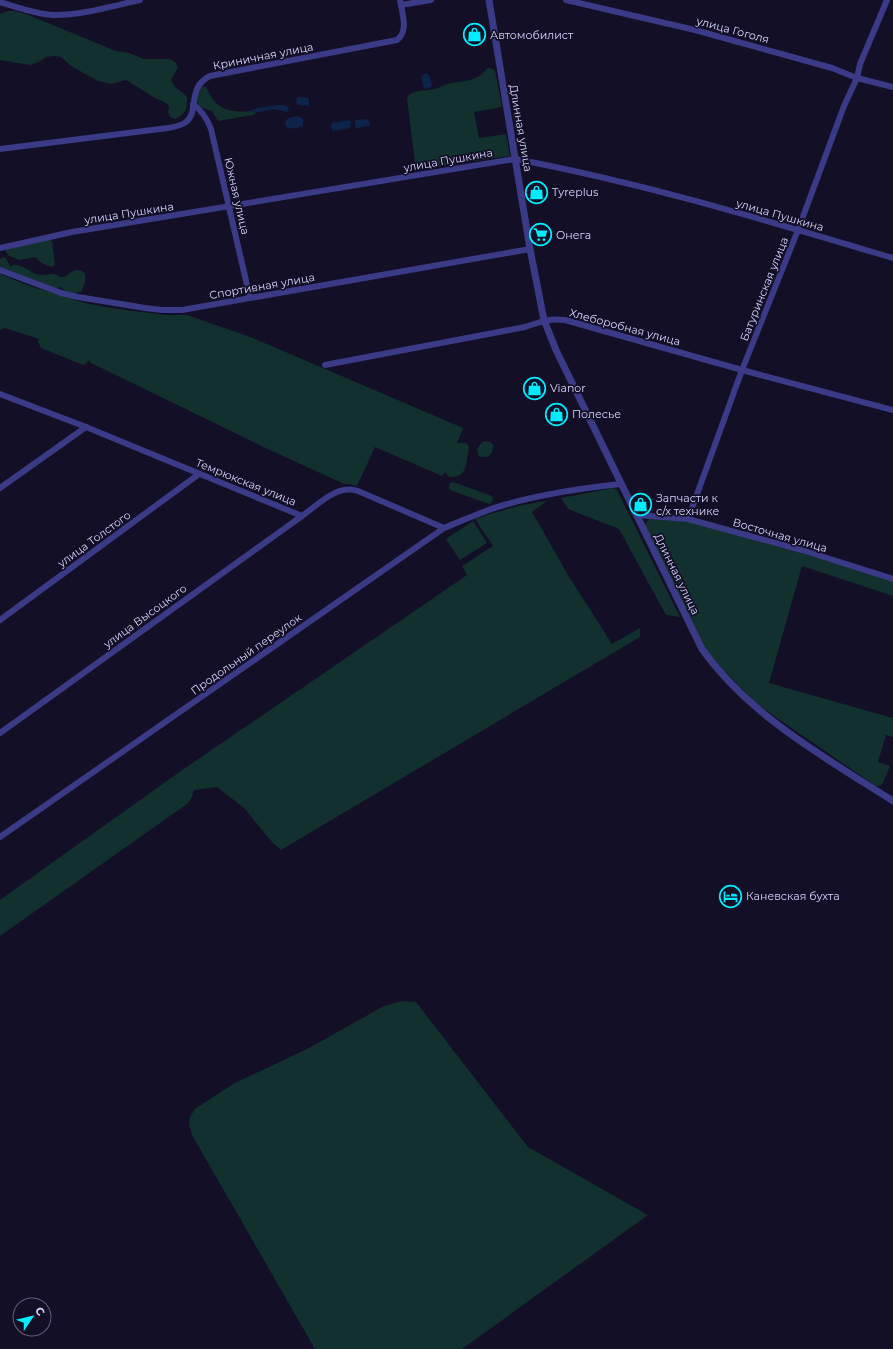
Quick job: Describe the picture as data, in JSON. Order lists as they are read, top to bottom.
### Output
{
  "streets": {
    "street": [
      "улица Гоголя",
      "Криничная улица",
      "Длинная улица",
      "улица Пушкина",
      "Южная улица",
      "Спортивная улица",
      "Батуринская улица",
      "Хлеборобная улица",
      "Темрюкская улица",
      "Восточная улица",
      "улица Толстого",
      "улица Высоцкого",
      "Продольный переулок"
    ]
  },
  "crossings": [
    ["улица Гоголя", "Батуринская улица"],
    ["Криничная улица", "Южная улица"],
    ["Длинная улица", "улица Пушкина"],
    ["Длинная улица", "Спортивная улица"],
    ["Длинная улица", "Хлеборобная улица"],
    ["Длинная улица", "Восточная улица"],
    ["улица Пушкина", "Южная улица"],
    ["улица Пушкина", "Батуринская улица"],
    ["Южная улица", "Спортивная улица"],
    ["Батуринская улица", "Хлеборобная улица"],
    ["Батуринская улица", "Восточная улица"],
    ["Темрюкская улица", "улица Толстого"],
    ["Темрюкская улица", "улица Высоцкого"],
    ["Темрюкская улица", "Продольный переулок"]
  ],
  "places": {
    "shop": [
      "Автомобилист",
      "Tyreplus",
      "Vianor",
      "Полесье",
      "Запчасти к с/х технике"
    ],
    "supermarket": ["Онега"],
    "hotel": ["Каневская бухта"]
  },
  "north": "top right"
}
